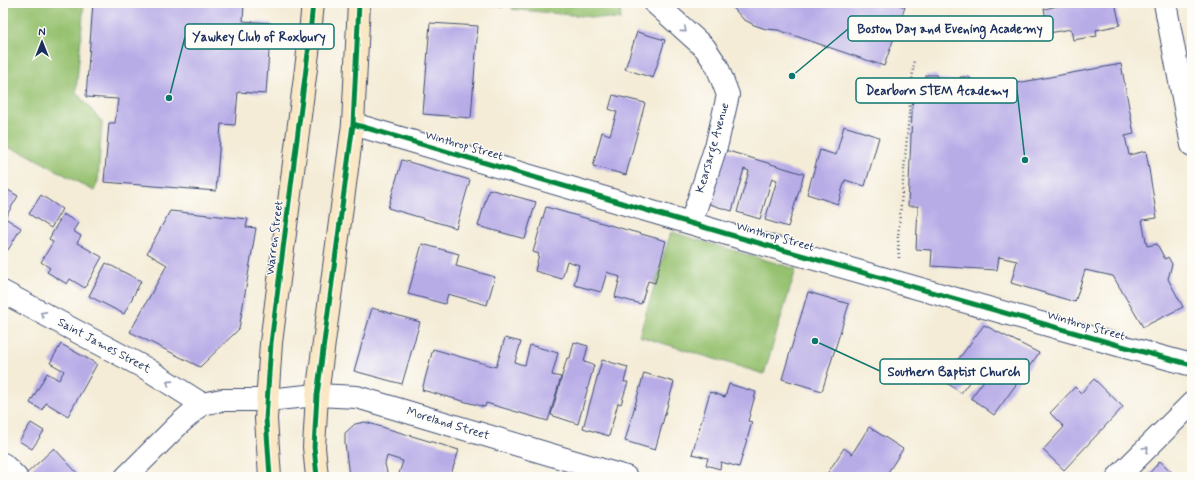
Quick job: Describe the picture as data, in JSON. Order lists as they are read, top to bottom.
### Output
{
  "streets": {
    "main road": ["Warren Street"],
    "street": [
      "Winthrop Street",
      "Kearsarge Avenue",
      "Saint James Street",
      "Moreland Street"
    ]
  },
  "crossings": [
    ["Winthrop Street", "Kearsarge Avenue"],
    ["Warren Street", "Moreland Street"],
    ["Saint James Street", "Moreland Street"]
  ],
  "one_way": ["Kearsarge Avenue", "Saint James Street"],
  "places": [
    "Boston Day and Evening Academy",
    "Yawkey Club of Roxbury",
    "Dearborn STEM Academy",
    "Southern Baptist Church"
  ],
  "north": "top"
}
